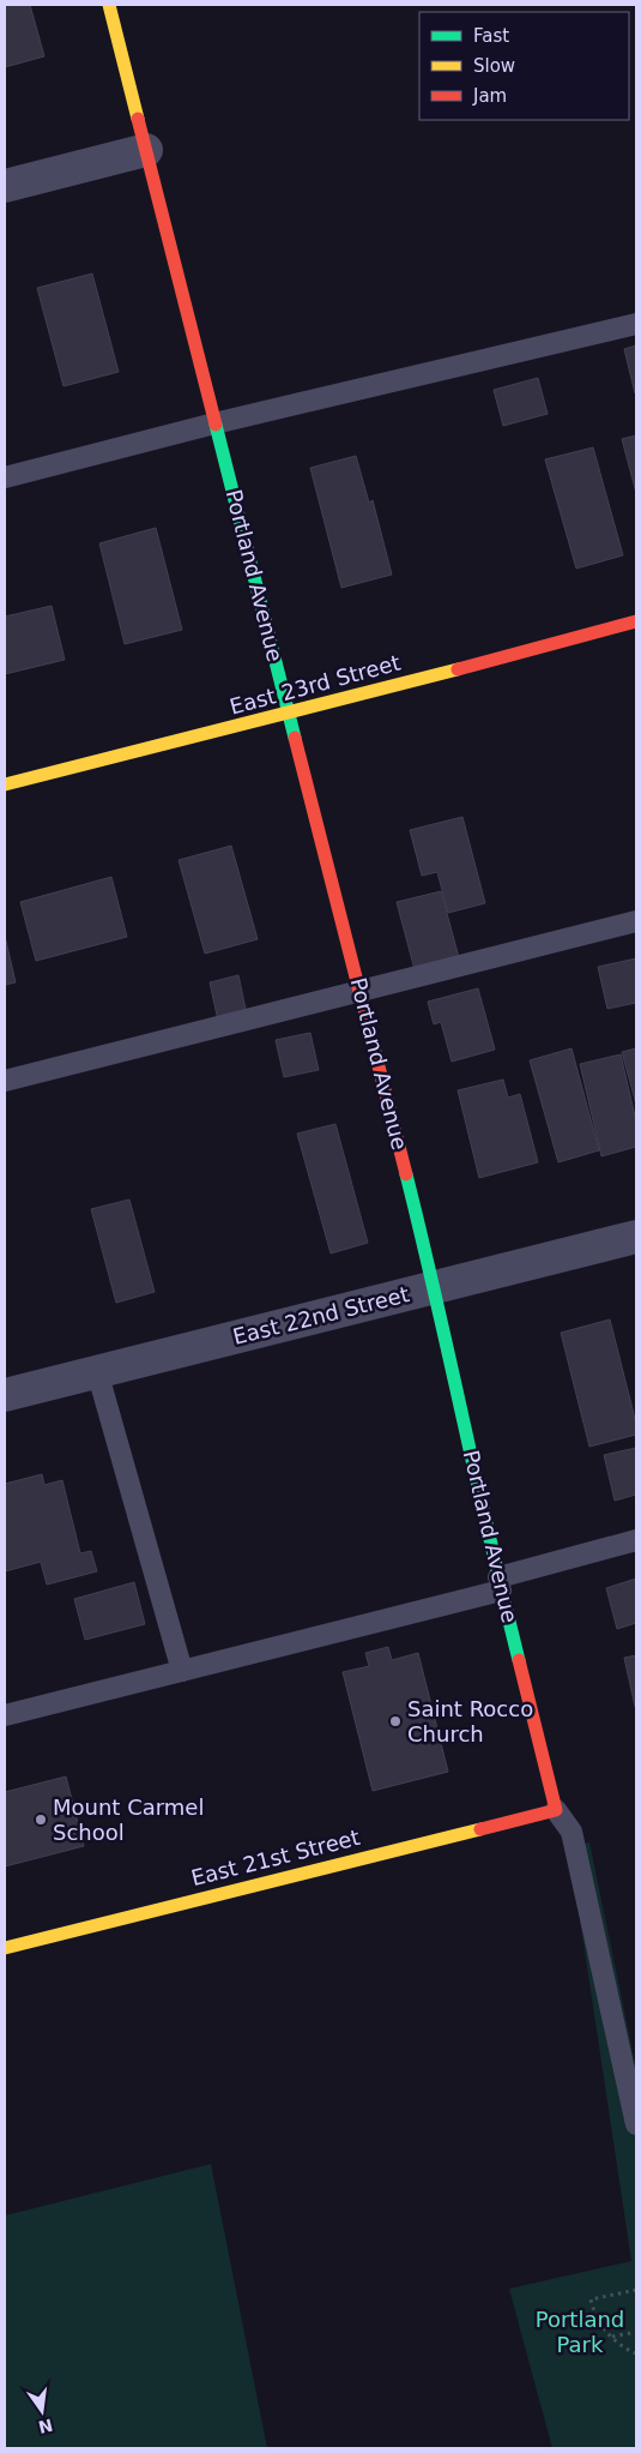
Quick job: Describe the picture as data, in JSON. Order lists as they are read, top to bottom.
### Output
{
  "streets": {
    "street": [
      "Portland Avenue",
      "East 23rd Street",
      "East 22nd Street",
      "East 21st Street"
    ]
  },
  "crossings": [
    ["Portland Avenue", "East 23rd Street"],
    ["Portland Avenue", "East 22nd Street"],
    ["Portland Avenue", "East 21st Street"]
  ],
  "parks": ["Portland Park"],
  "places": ["Saint Rocco Church", "Mount Carmel School"],
  "legend": ["Fast", "Slow", "Jam"],
  "north": "bottom"
}
